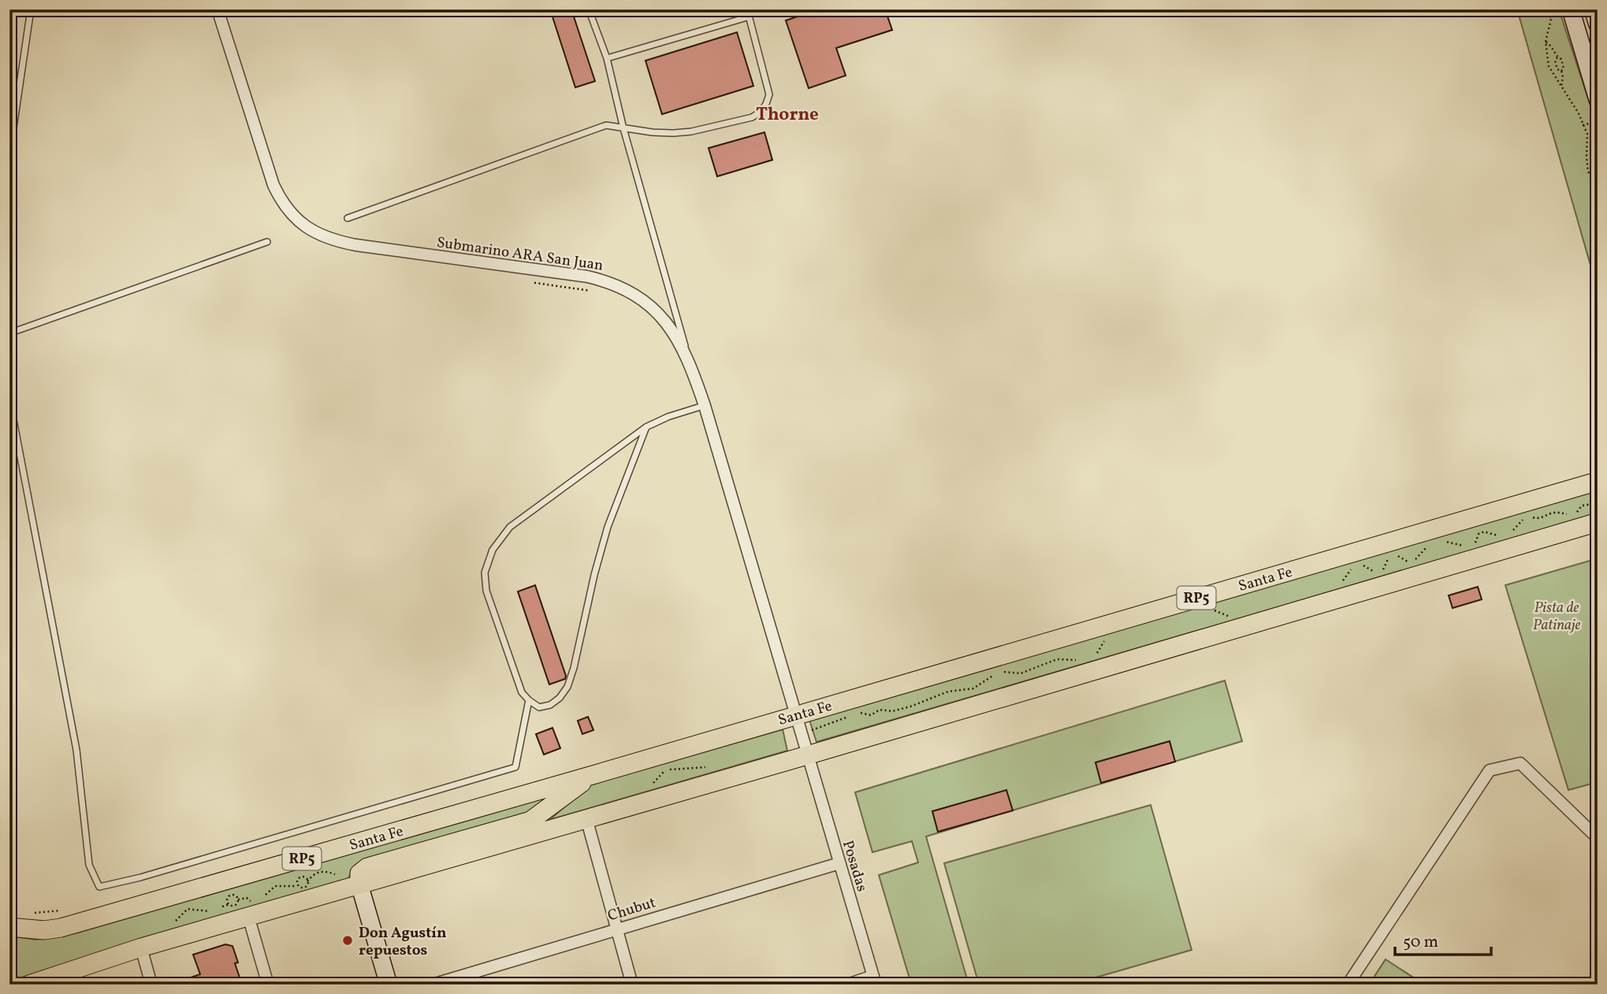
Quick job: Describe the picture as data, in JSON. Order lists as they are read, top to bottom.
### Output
{
  "streets": {
    "main road": ["Santa Fe", "RP5"],
    "street": ["Submarino ARA San Juan", "Posadas", "Chubut"]
  },
  "crossings": [
    ["Submarino ARA San Juan", "Santa Fe"],
    ["Submarino ARA San Juan", "Posadas"],
    ["Posadas", "Chubut"]
  ],
  "districts": ["Thorne"],
  "parks": ["Pista de Patinaje"],
  "places": ["Don Agustín repuestos"],
  "scale_bar": "50 m"
}
